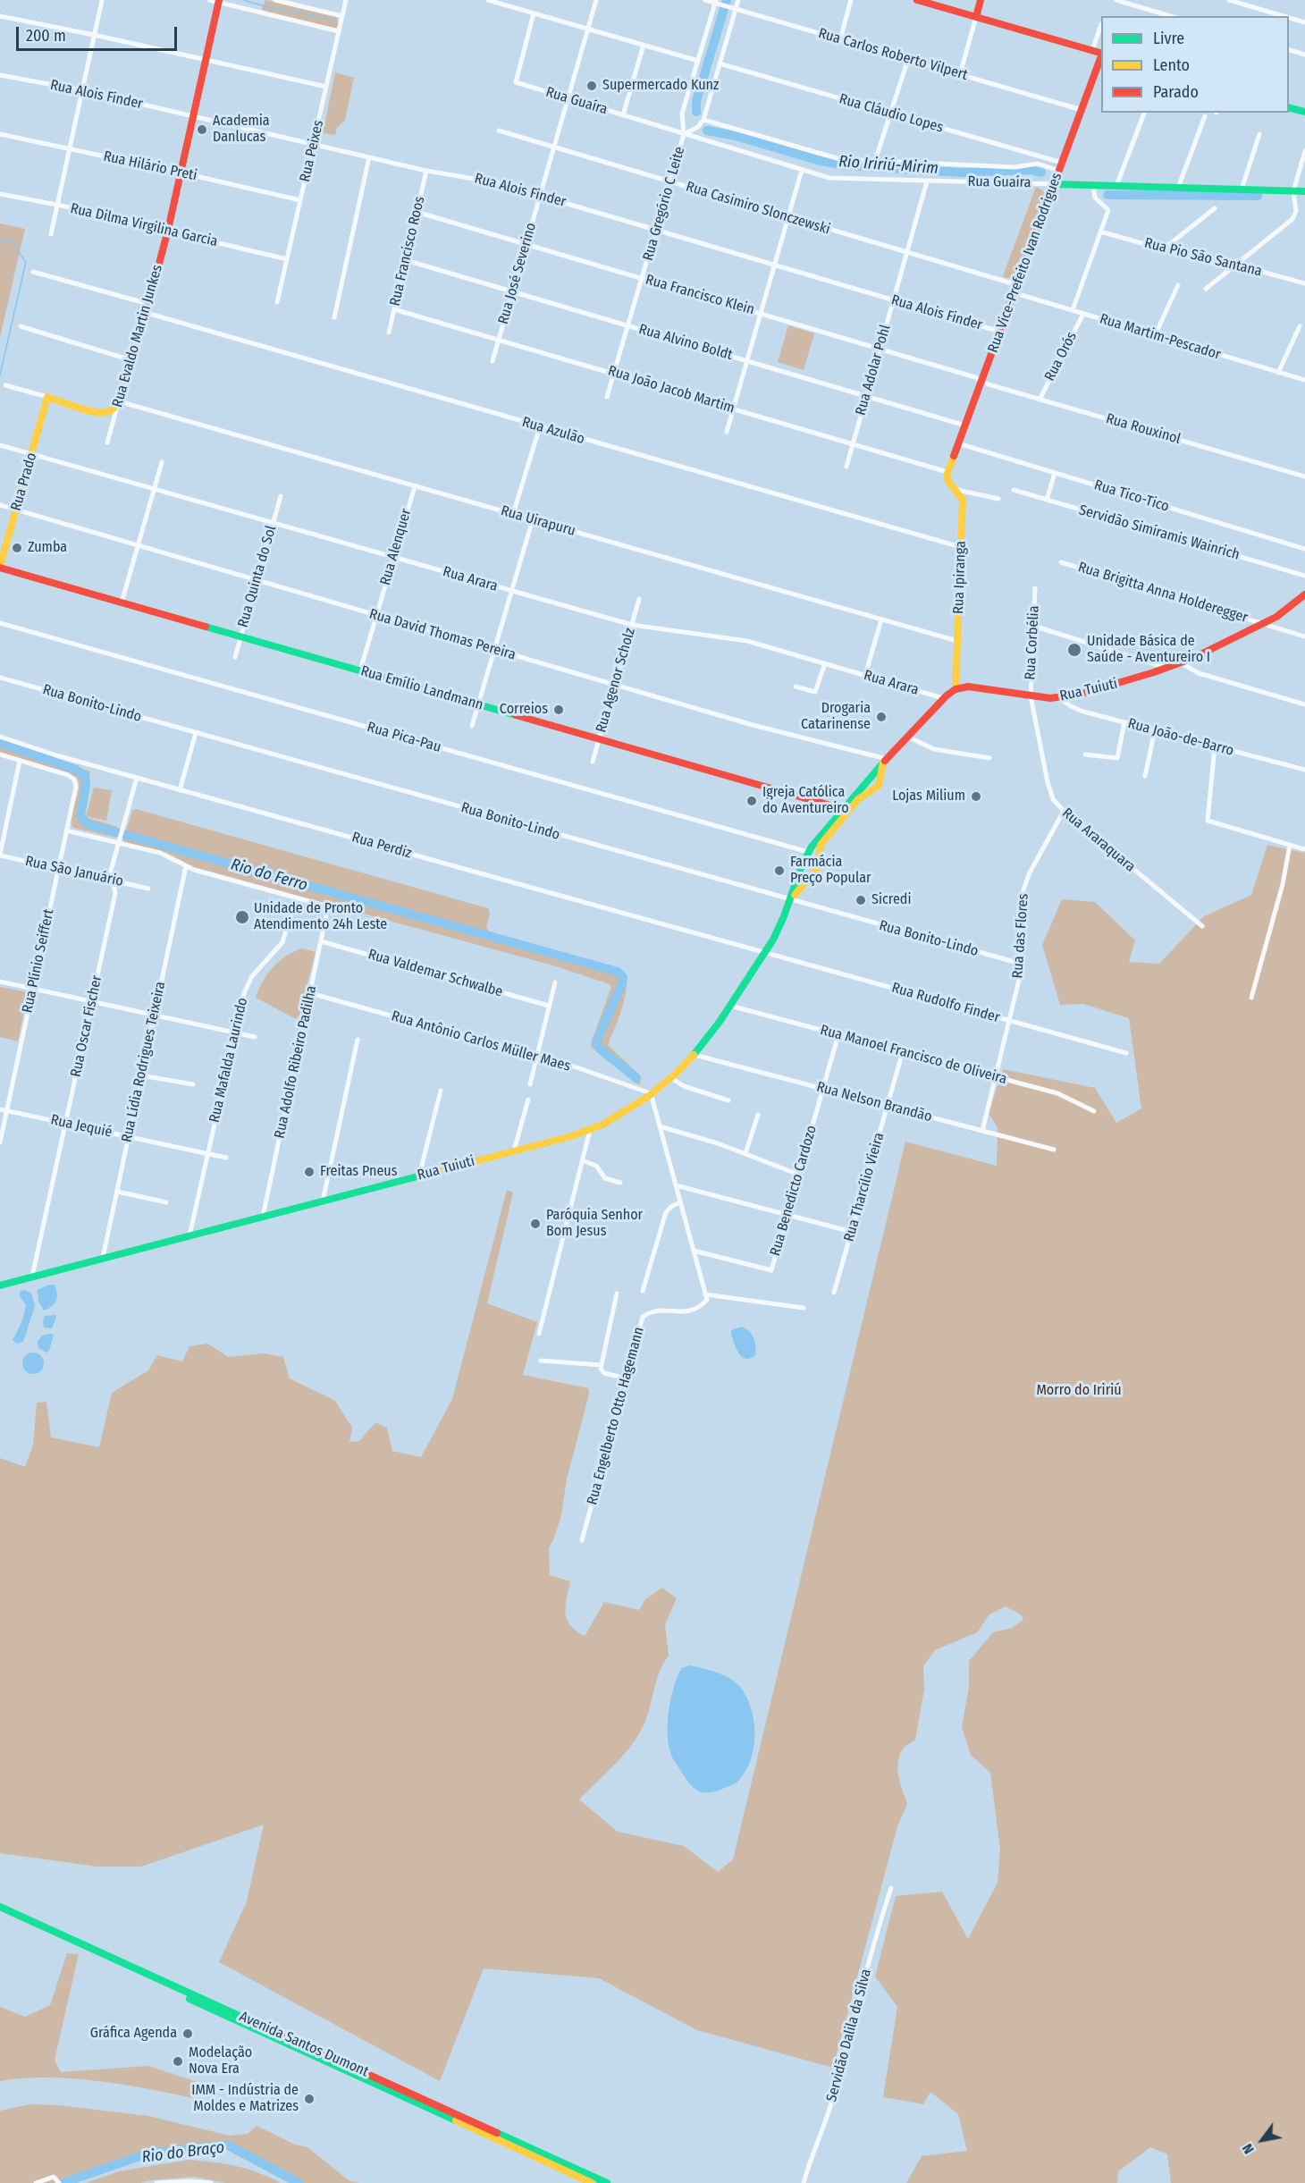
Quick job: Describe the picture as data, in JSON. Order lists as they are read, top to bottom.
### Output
{
  "streets": {
    "main road": [
      "Rua Guaíra",
      "Rua Vice-Prefeito Ivan Rodrigues",
      "Rua Evaldo Martin Junkes",
      "Rua Prado",
      "Rua Ipiranga",
      "Rua Emílio Landmann",
      "Rua Tuiuti",
      "Avenida Santos Dumont"
    ],
    "street": [
      "Rua Carlos Roberto Vilpert",
      "Rua Alois Finder",
      "Rua Cláudio Lopes",
      "Rua Peixes",
      "Rua Hilário Preti",
      "Rua Gregório C Leite",
      "Rua Casimiro Slonczewski",
      "Rua Dilma Virgilina Garcia",
      "Rua Francisco Roos",
      "Rua Pio São Santana",
      "Rua José Severino",
      "Rua Francisco Klein",
      "Rua Martim-Pescador",
      "Rua Alvino Boldt",
      "Rua Orós",
      "Rua Adolar Pohl",
      "Rua João Jacob Martim",
      "Rua Rouxinol",
      "Rua Azulão",
      "Rua Tico-Tico",
      "Rua Uirapuru",
      "Servidão Simíramis Wainrich",
      "Rua Alenquer",
      "Rua Quinta do Sol",
      "Rua Arara",
      "Rua Brigitta Anna Holderegger",
      "Rua David Thomas Pereira",
      "Rua Corbélia",
      "Rua Agenor Scholz",
      "Rua Bonito-Lindo",
      "Rua Pica-Pau",
      "Rua João-de-Barro",
      "Rua Araraquara",
      "Rua Perdiz",
      "Rua São Januário",
      "Rua das Flores",
      "Rua Plínio Seiffert",
      "Rua Valdemar Schwalbe",
      "Rua Rudolfo Finder",
      "Rua Oscar Fischer",
      "Rua Antônio Carlos Müller Maes",
      "Rua Manoel Francisco de Oliveira",
      "Rua Mafalda Laurindo",
      "Rua Lídia Rodrigues Teixeira",
      "Rua Adolfo Ribeiro Padilha",
      "Rua Nelson Brandão",
      "Rua Jequié",
      "Rua Tharcílio Vieira",
      "Rua Benedicto Cardozo",
      "Rua Engelberto Otto Hagemann",
      "Servidão Dalila da Silva"
    ]
  },
  "crossings": [
    ["Rua Carlos Roberto Vilpert", "Rua Gregório C Leite"],
    ["Rua Carlos Roberto Vilpert", "Rua Vice-Prefeito Ivan Rodrigues"],
    ["Rua Alois Finder", "Rua Peixes"],
    ["Rua Alois Finder", "Rua Gregório C Leite"],
    ["Rua Alois Finder", "Rua Francisco Roos"],
    ["Rua Alois Finder", "Rua Vice-Prefeito Ivan Rodrigues"],
    ["Rua Alois Finder", "Rua José Severino"],
    ["Rua Alois Finder", "Rua Evaldo Martin Junkes"],
    ["Rua Alois Finder", "Rua Adolar Pohl"],
    ["Rua Guaíra", "Rua Gregório C Leite"],
    ["Rua Guaíra", "Rua Vice-Prefeito Ivan Rodrigues"],
    ["Rua Guaíra", "Rua José Severino"],
    ["Rua Guaíra", "Rua Adolar Pohl"],
    ["Rua Cláudio Lopes", "Rua Vice-Prefeito Ivan Rodrigues"],
    ["Rua Peixes", "Rua Hilário Preti"],
    ["Rua Peixes", "Rua Dilma Virgilina Garcia"],
    ["Rua Hilário Preti", "Rua Evaldo Martin Junkes"],
    ["Rua Gregório C Leite", "Rua Casimiro Slonczewski"],
    ["Rua Gregório C Leite", "Rua Francisco Klein"],
    ["Rua Gregório C Leite", "Rua Alvino Boldt"],
    ["Rua Gregório C Leite", "Rua João Jacob Martim"],
    ["Rua Casimiro Slonczewski", "Rua Vice-Prefeito Ivan Rodrigues"],
    ["Rua Casimiro Slonczewski", "Rua José Severino"],
    ["Rua Casimiro Slonczewski", "Rua Adolar Pohl"],
    ["Rua Dilma Virgilina Garcia", "Rua Evaldo Martin Junkes"],
    ["Rua Francisco Roos", "Rua Francisco Klein"],
    ["Rua Francisco Roos", "Rua Alvino Boldt"],
    ["Rua Francisco Roos", "Rua João Jacob Martim"],
    ["Rua Vice-Prefeito Ivan Rodrigues", "Rua Francisco Klein"],
    ["Rua Vice-Prefeito Ivan Rodrigues", "Rua Martim-Pescador"],
    ["Rua Vice-Prefeito Ivan Rodrigues", "Rua Alvino Boldt"],
    ["Rua Vice-Prefeito Ivan Rodrigues", "Rua João Jacob Martim"],
    ["Rua Vice-Prefeito Ivan Rodrigues", "Rua Rouxinol"],
    ["Rua Vice-Prefeito Ivan Rodrigues", "Rua Tico-Tico"],
    ["Rua Vice-Prefeito Ivan Rodrigues", "Rua Ipiranga"],
    ["Rua José Severino", "Rua Francisco Klein"],
    ["Rua José Severino", "Rua Alvino Boldt"],
    ["Rua José Severino", "Rua João Jacob Martim"],
    ["Rua Francisco Klein", "Rua Adolar Pohl"],
    ["Rua Francisco Klein", "Rua Rouxinol"],
    ["Rua Evaldo Martin Junkes", "Rua Azulão"],
    ["Rua Evaldo Martin Junkes", "Rua Uirapuru"],
    ["Rua Martim-Pescador", "Rua Orós"],
    ["Rua Alvino Boldt", "Rua Adolar Pohl"],
    ["Rua Orós", "Rua Rouxinol"],
    ["Rua Adolar Pohl", "Rua João Jacob Martim"],
    ["Rua João Jacob Martim", "Rua Ipiranga"],
    ["Rua Azulão", "Rua Ipiranga"],
    ["Rua Prado", "Rua Arara"],
    ["Rua Prado", "Rua David Thomas Pereira"],
    ["Rua Prado", "Rua Emílio Landmann"],
    ["Rua Uirapuru", "Rua Alenquer"],
    ["Rua Uirapuru", "Rua Ipiranga"],
    ["Rua Alenquer", "Rua Arara"],
    ["Rua Alenquer", "Rua David Thomas Pereira"],
    ["Rua Alenquer", "Rua Emílio Landmann"],
    ["Rua Quinta do Sol", "Rua Arara"],
    ["Rua Quinta do Sol", "Rua David Thomas Pereira"],
    ["Rua Quinta do Sol", "Rua Emílio Landmann"],
    ["Rua Ipiranga", "Rua Tuiuti"],
    ["Rua Arara", "Rua Agenor Scholz"],
    ["Rua Arara", "Rua Tuiuti"],
    ["Rua Brigitta Anna Holderegger", "Rua Tuiuti"],
    ["Rua David Thomas Pereira", "Rua Agenor Scholz"],
    ["Rua David Thomas Pereira", "Rua Tuiuti"],
    ["Rua Corbélia", "Rua Tuiuti"],
    ["Rua Corbélia", "Rua Araraquara"],
    ["Rua Agenor Scholz", "Rua Emílio Landmann"],
    ["Rua Emílio Landmann", "Rua Tuiuti"],
    ["Rua Tuiuti", "Rua Bonito-Lindo"],
    ["Rua Tuiuti", "Rua Pica-Pau"],
    ["Rua Tuiuti", "Rua João-de-Barro"],
    ["Rua Tuiuti", "Rua Araraquara"],
    ["Rua Tuiuti", "Rua Perdiz"],
    ["Rua Tuiuti", "Rua Rudolfo Finder"],
    ["Rua Tuiuti", "Rua Oscar Fischer"],
    ["Rua Tuiuti", "Rua Antônio Carlos Müller Maes"],
    ["Rua Tuiuti", "Rua Manoel Francisco de Oliveira"],
    ["Rua Tuiuti", "Rua Mafalda Laurindo"],
    ["Rua Tuiuti", "Rua Lídia Rodrigues Teixeira"],
    ["Rua Tuiuti", "Rua Adolfo Ribeiro Padilha"],
    ["Rua Tuiuti", "Rua Nelson Brandão"],
    ["Rua Bonito-Lindo", "Rua das Flores"],
    ["Rua Araraquara", "Rua das Flores"],
    ["Rua Perdiz", "Rua Rudolfo Finder"],
    ["Rua Perdiz", "Rua Oscar Fischer"],
    ["Rua São Januário", "Rua Plínio Seiffert"],
    ["Rua São Januário", "Rua Oscar Fischer"],
    ["Rua das Flores", "Rua Rudolfo Finder"],
    ["Rua das Flores", "Rua Manoel Francisco de Oliveira"],
    ["Rua das Flores", "Rua Nelson Brandão"],
    ["Rua Plínio Seiffert", "Rua Jequié"],
    ["Rua Valdemar Schwalbe", "Rua Adolfo Ribeiro Padilha"],
    ["Rua Oscar Fischer", "Rua Jequié"],
    ["Rua Antônio Carlos Müller Maes", "Rua Adolfo Ribeiro Padilha"],
    ["Rua Manoel Francisco de Oliveira", "Rua Tharcílio Vieira"],
    ["Rua Manoel Francisco de Oliveira", "Rua Benedicto Cardozo"],
    ["Rua Mafalda Laurindo", "Rua Adolfo Ribeiro Padilha"],
    ["Rua Mafalda Laurindo", "Rua Jequié"],
    ["Rua Lídia Rodrigues Teixeira", "Rua Jequié"],
    ["Rua Nelson Brandão", "Rua Tharcílio Vieira"],
    ["Rua Nelson Brandão", "Rua Benedicto Cardozo"]
  ],
  "water": ["Rio Iririú-Mirim", "Rio do Ferro", "Rio do Braço"],
  "parks": ["Morro do Iririú"],
  "places": [
    "Supermercado Kunz",
    "Academia Danlucas",
    "Zumba",
    "Unidade Básica de Saúde - Aventureiro I",
    "Correios",
    "Drogaria Catarinense",
    "Lojas Milium",
    "Igreja Católica do Aventureiro",
    "Farmácia Preço Popular",
    "Sicredi",
    "Unidade de Pronto Atendimento 24h Leste",
    "Freitas Pneus",
    "Paróquia Senhor Bom Jesus",
    "Gráfica Agenda",
    "Modelação Nova Era",
    "IMM - Indústria de Moldes e Matrizes"
  ],
  "legend": ["Livre", "Lento", "Parado"],
  "scale_bar": "200 m",
  "north": "bottom left"
}
